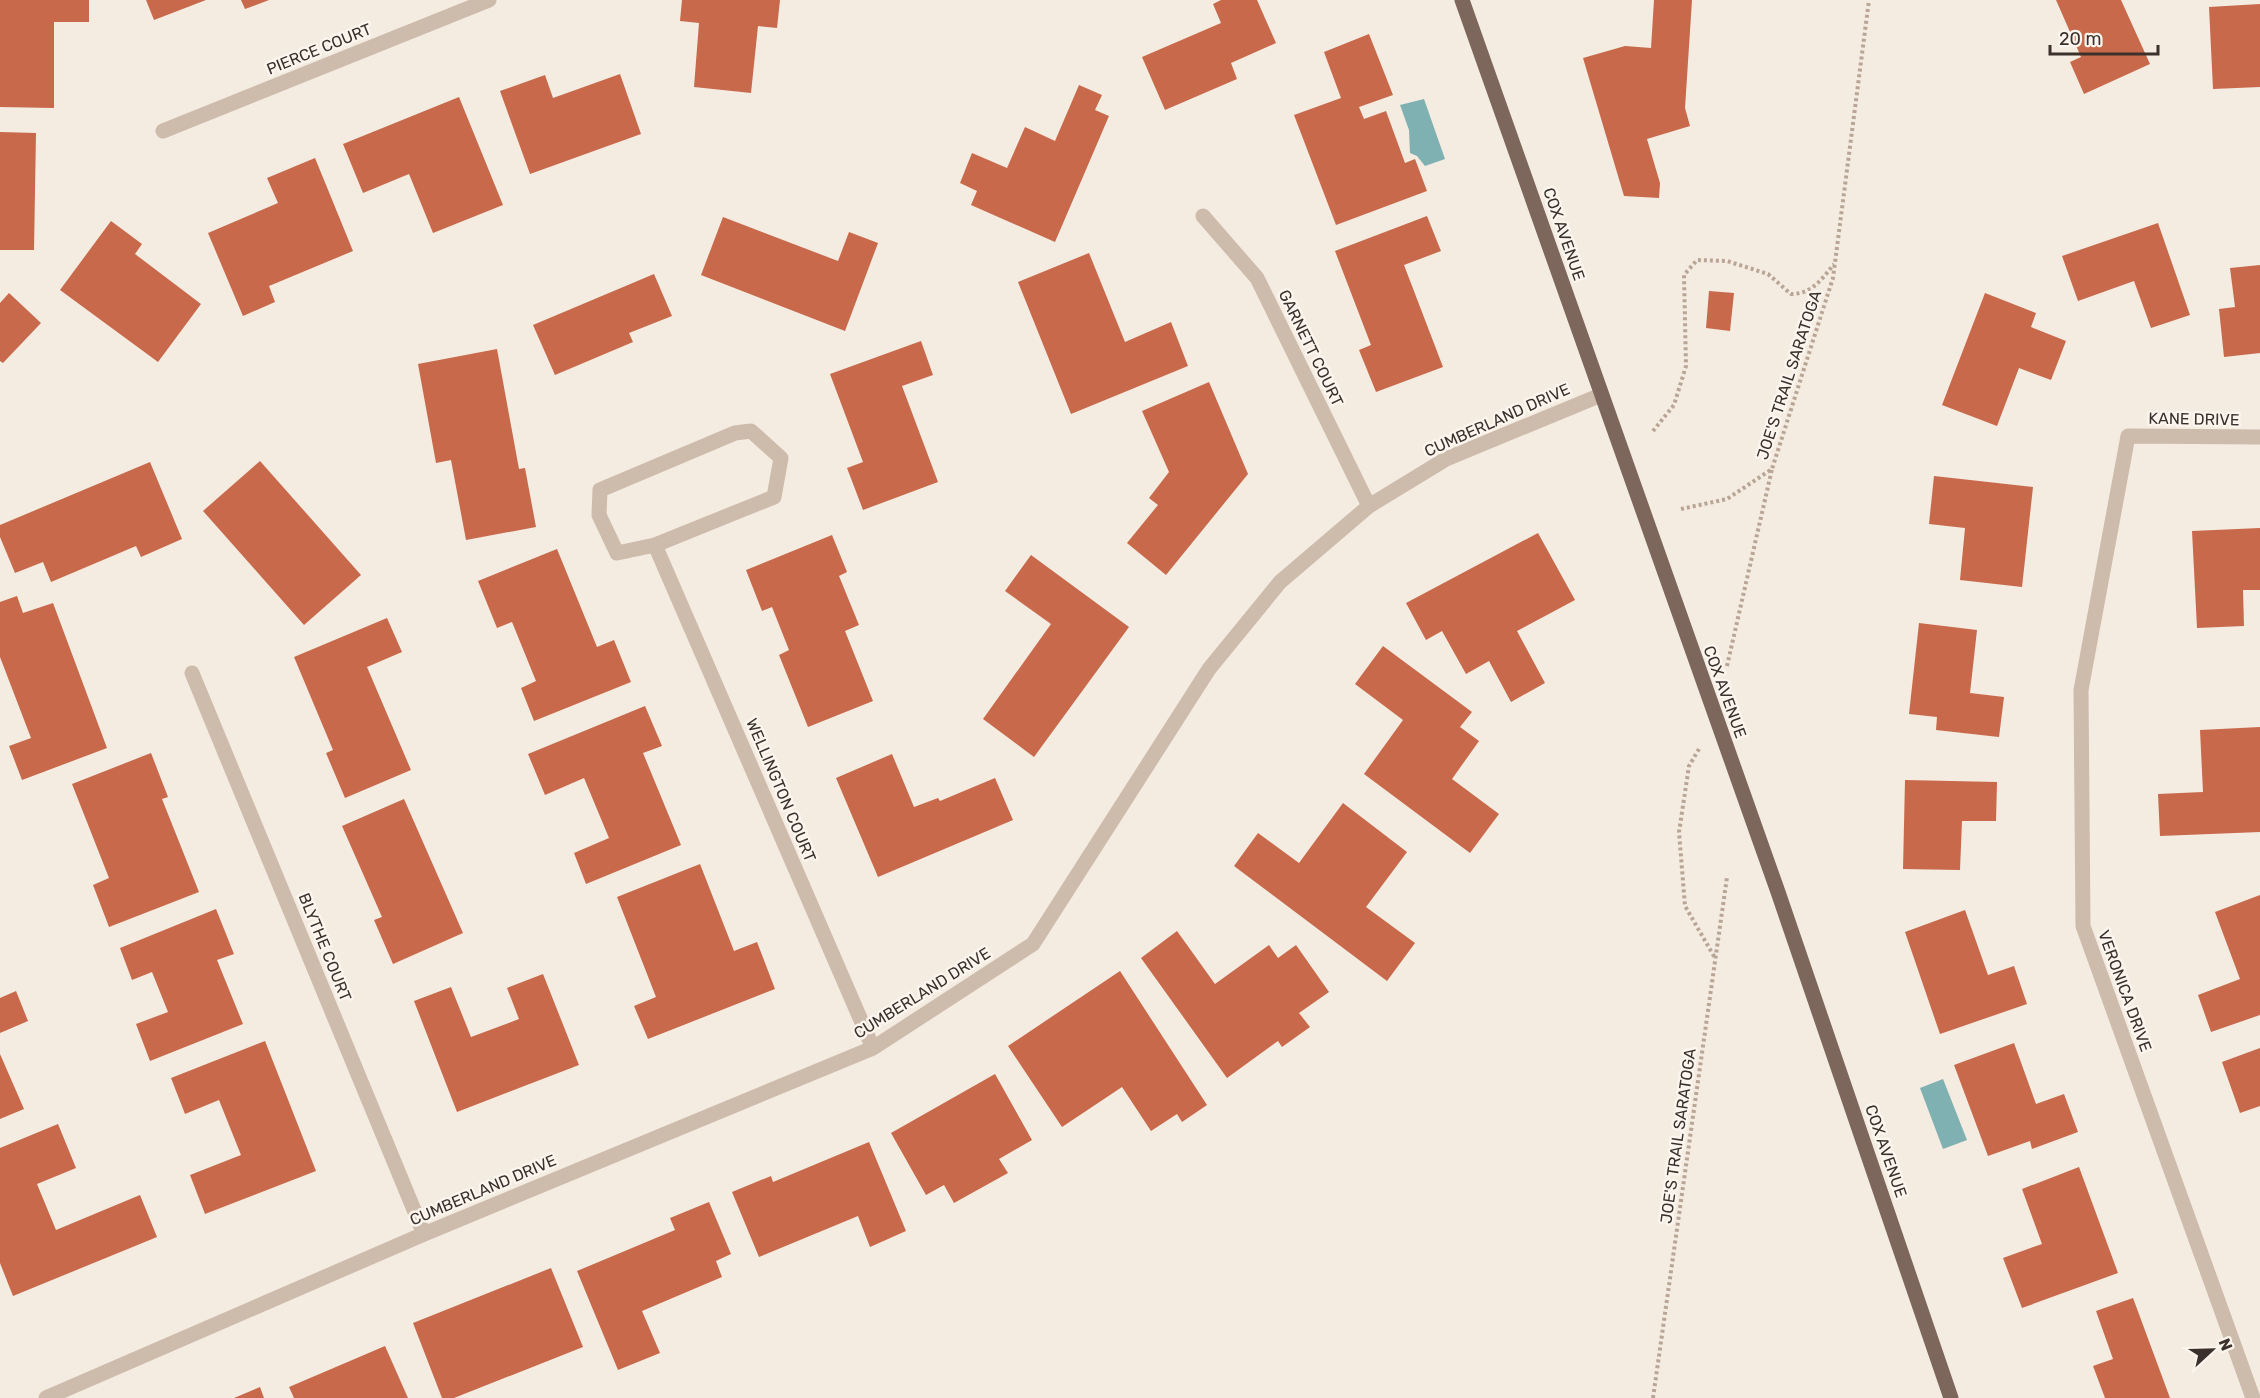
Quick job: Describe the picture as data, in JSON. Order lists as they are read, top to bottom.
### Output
{
  "streets": {
    "main road": ["COX AVENUE"],
    "street": [
      "PIERCE COURT",
      "GARNETT COURT",
      "KANE DRIVE",
      "CUMBERLAND DRIVE",
      "WELLINGTON COURT",
      "BLYTHE COURT",
      "VERONICA DRIVE"
    ],
    "path": ["JOE'S TRAIL SARATOGA"]
  },
  "crossings": [
    ["COX AVENUE", "CUMBERLAND DRIVE"],
    ["GARNETT COURT", "CUMBERLAND DRIVE"],
    ["KANE DRIVE", "VERONICA DRIVE"],
    ["CUMBERLAND DRIVE", "WELLINGTON COURT"],
    ["CUMBERLAND DRIVE", "BLYTHE COURT"]
  ],
  "scale_bar": "20 m",
  "north": "right"
}
